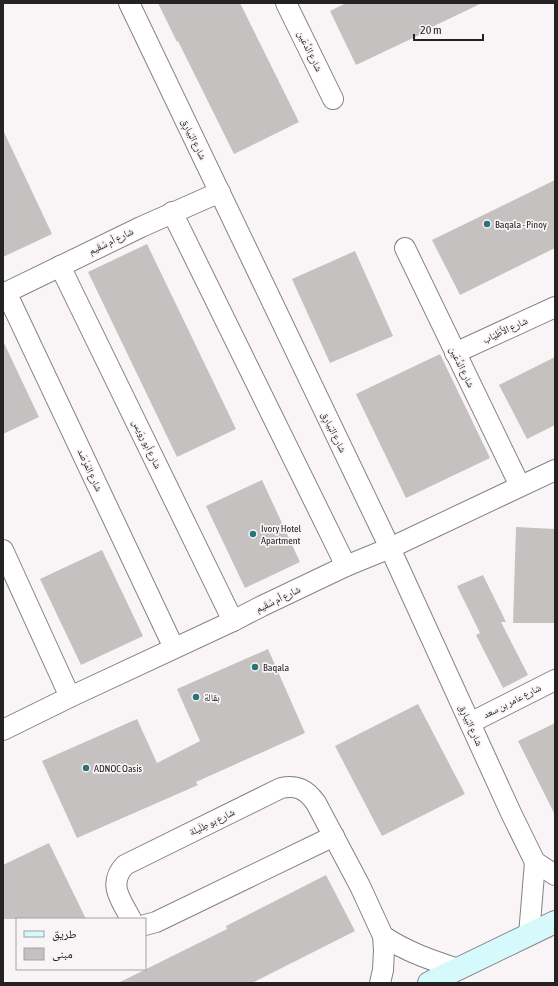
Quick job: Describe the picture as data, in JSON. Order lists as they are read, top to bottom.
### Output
{
  "streets": {
    "street": [
      "شارع الدِّعَين",
      "شارع البَيارِق",
      "شارع أم سُقَيم",
      "شارع الأَطْيَاب",
      "شارع أبو روَيس",
      "شارع المَرْصَد",
      "شارع عامر بن سعد",
      "شارع بو طِلَيلة"
    ]
  },
  "crossings": [
    ["شارع الدِّعَين", "شارع أم سُقَيم"],
    ["شارع الدِّعَين", "شارع الأَطْيَاب"],
    ["شارع البَيارِق", "شارع أم سُقَيم"],
    ["شارع البَيارِق", "شارع عامر بن سعد"],
    ["شارع أم سُقَيم", "شارع أبو روَيس"],
    ["شارع أم سُقَيم", "شارع المَرْصَد"]
  ],
  "places": [
    "Baqala - Pinoy",
    "Ivory Hotel Apartment",
    "Baqala",
    "بقالة",
    "ADNOC Oasis"
  ],
  "legend": ["طريق", "مبنى"],
  "scale_bar": "20 m"
}
